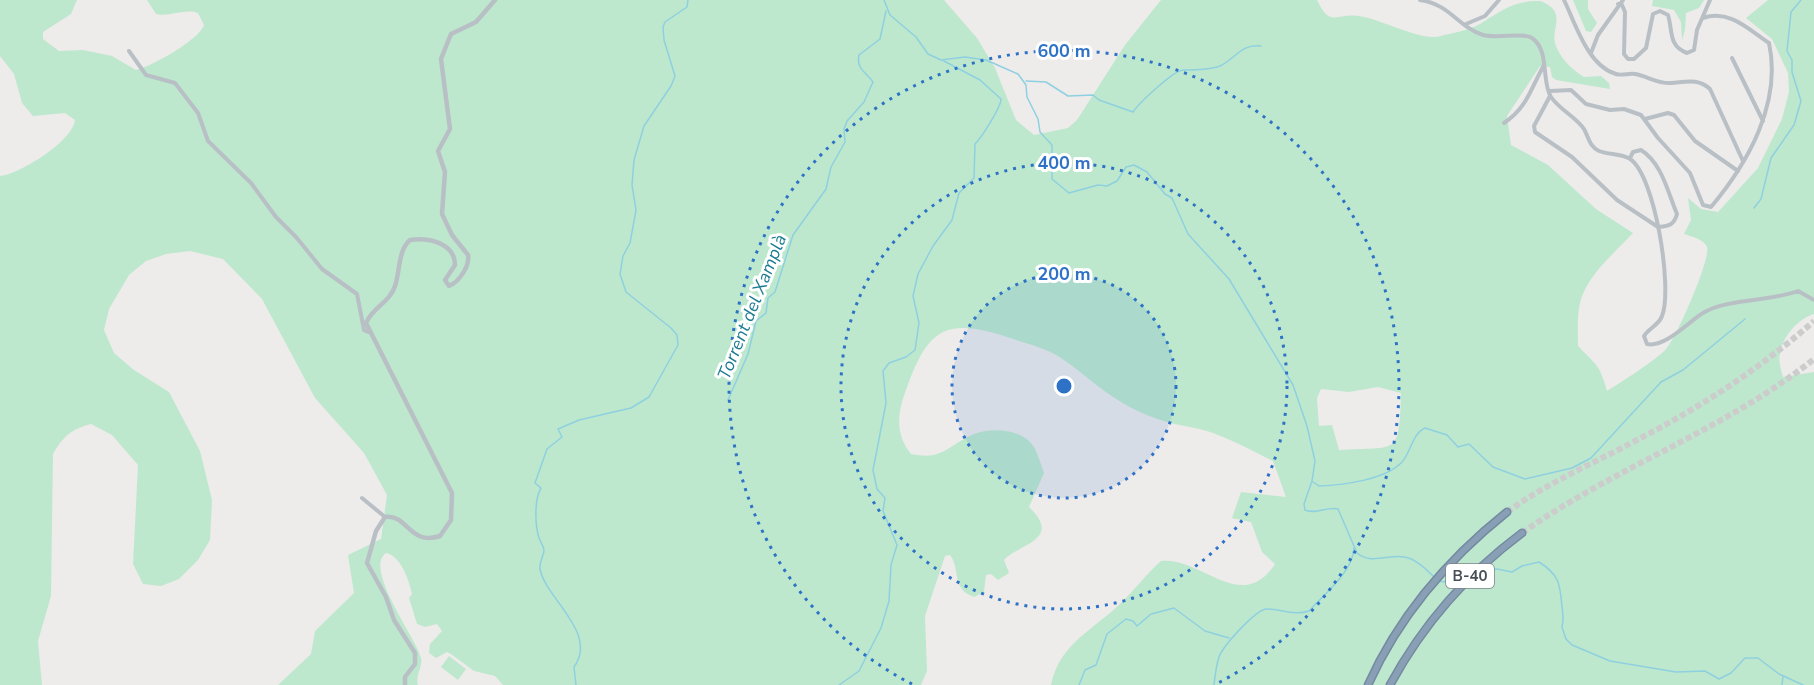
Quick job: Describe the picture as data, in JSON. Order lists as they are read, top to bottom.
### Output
{
  "streets": {
    "highway": ["B-40"]
  },
  "water": ["Torrent del Xamplà"],
  "rings": ["600 m", "400 m", "200 m"]
}
